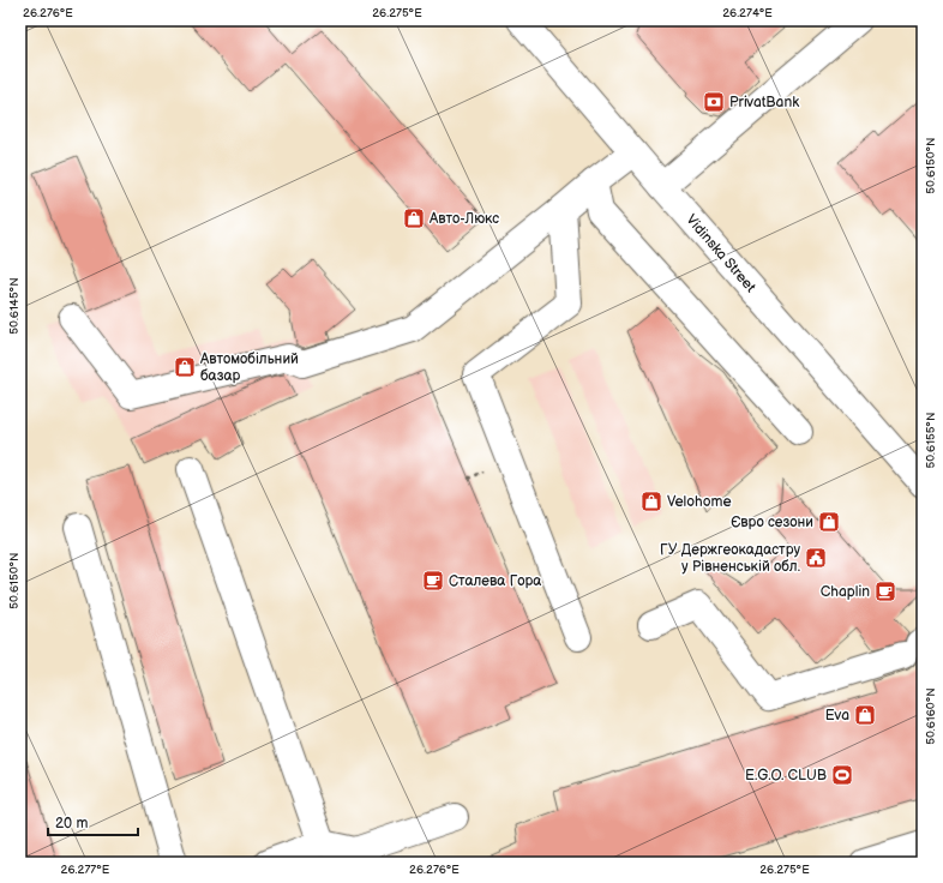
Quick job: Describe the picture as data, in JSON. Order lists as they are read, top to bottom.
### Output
{
  "streets": {
    "main road": ["Vidinska Street"]
  },
  "places": {
    "bank": ["PrivatBank"],
    "shop": [
      "Авто-Люкс",
      "Автомобільний базар",
      "Velohome",
      "Євро сезони",
      "Eva"
    ],
    "public building": ["ГУ Держгеокадастру у Рівненській обл."],
    "cafe": ["Сталева Гора", "Chaplin"],
    "sports": ["E.G.O. CLUB"]
  },
  "scale_bar": "20 m",
  "coordinates": [
    "26.276°E",
    "26.275°E",
    "26.274°E",
    "50.6150°N",
    "50.6145°N",
    "50.6155°N",
    "50.6160°N",
    "26.277°E"
  ]
}
